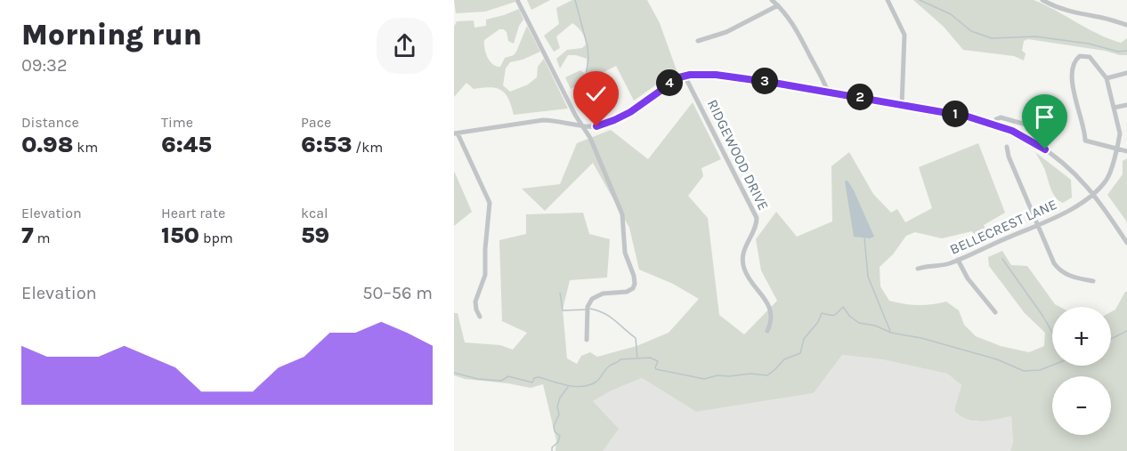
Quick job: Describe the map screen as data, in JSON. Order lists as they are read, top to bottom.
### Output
{
  "streets": {
    "street": ["RIDGEWOOD DRIVE", "BELLECREST LANE"]
  },
  "page": {
    "heading": ["Morning run", "09:32"],
    "pins": [
      "3",
      "4",
      "2",
      "1"
    ],
    "stats": [
      ["Distance", "0.98 km"],
      ["Time", "6:45"],
      ["Pace", "6:53 /km"],
      ["Elevation", "7 m"],
      ["Heart rate", "150 bpm"],
      ["kcal", "59"]
    ],
    "chart": ["Elevation", "50–56 m"],
    "map_buttons": ["+", "−"]
  }
}
